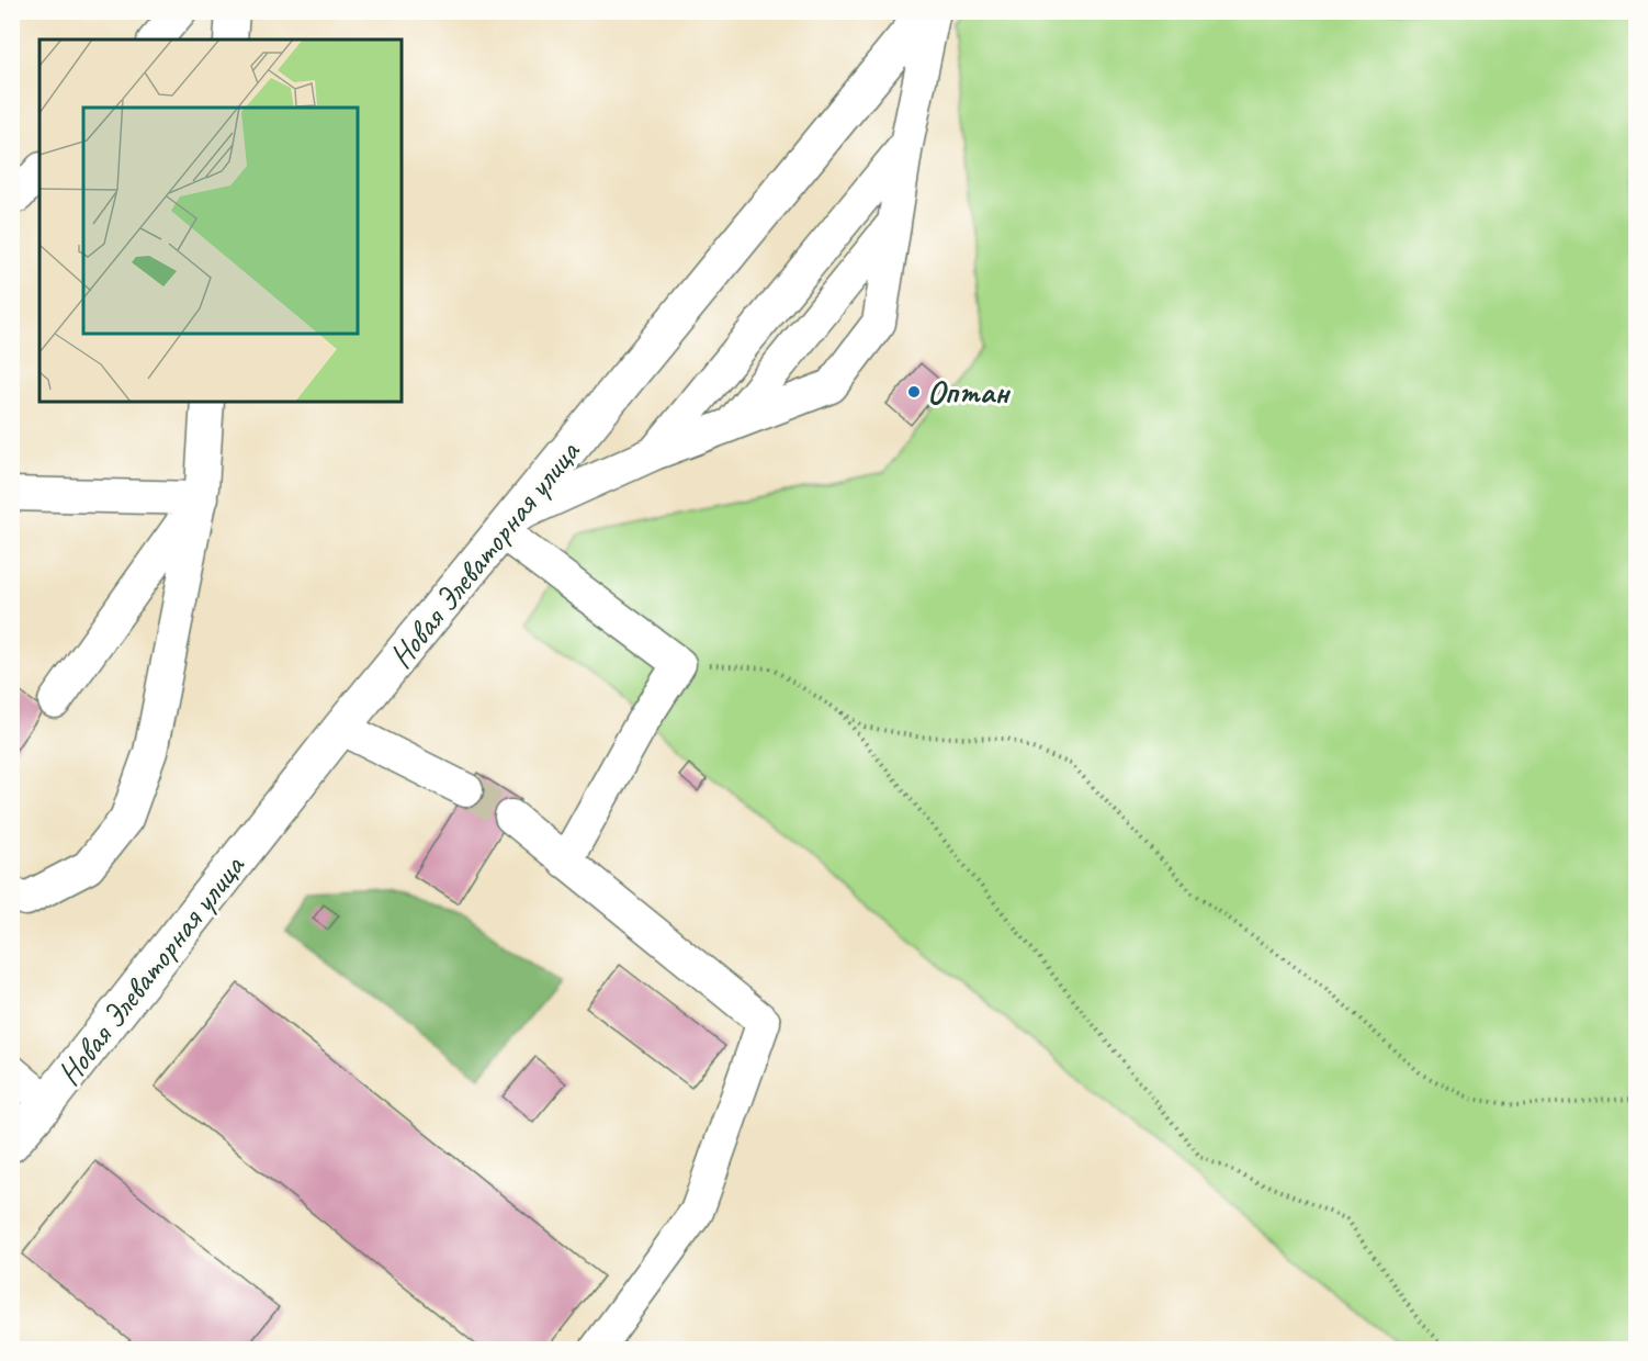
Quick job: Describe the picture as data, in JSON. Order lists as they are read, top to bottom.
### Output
{
  "streets": {
    "main road": ["Новая Элеваторная улица"]
  },
  "places": ["Оптан"]
}
